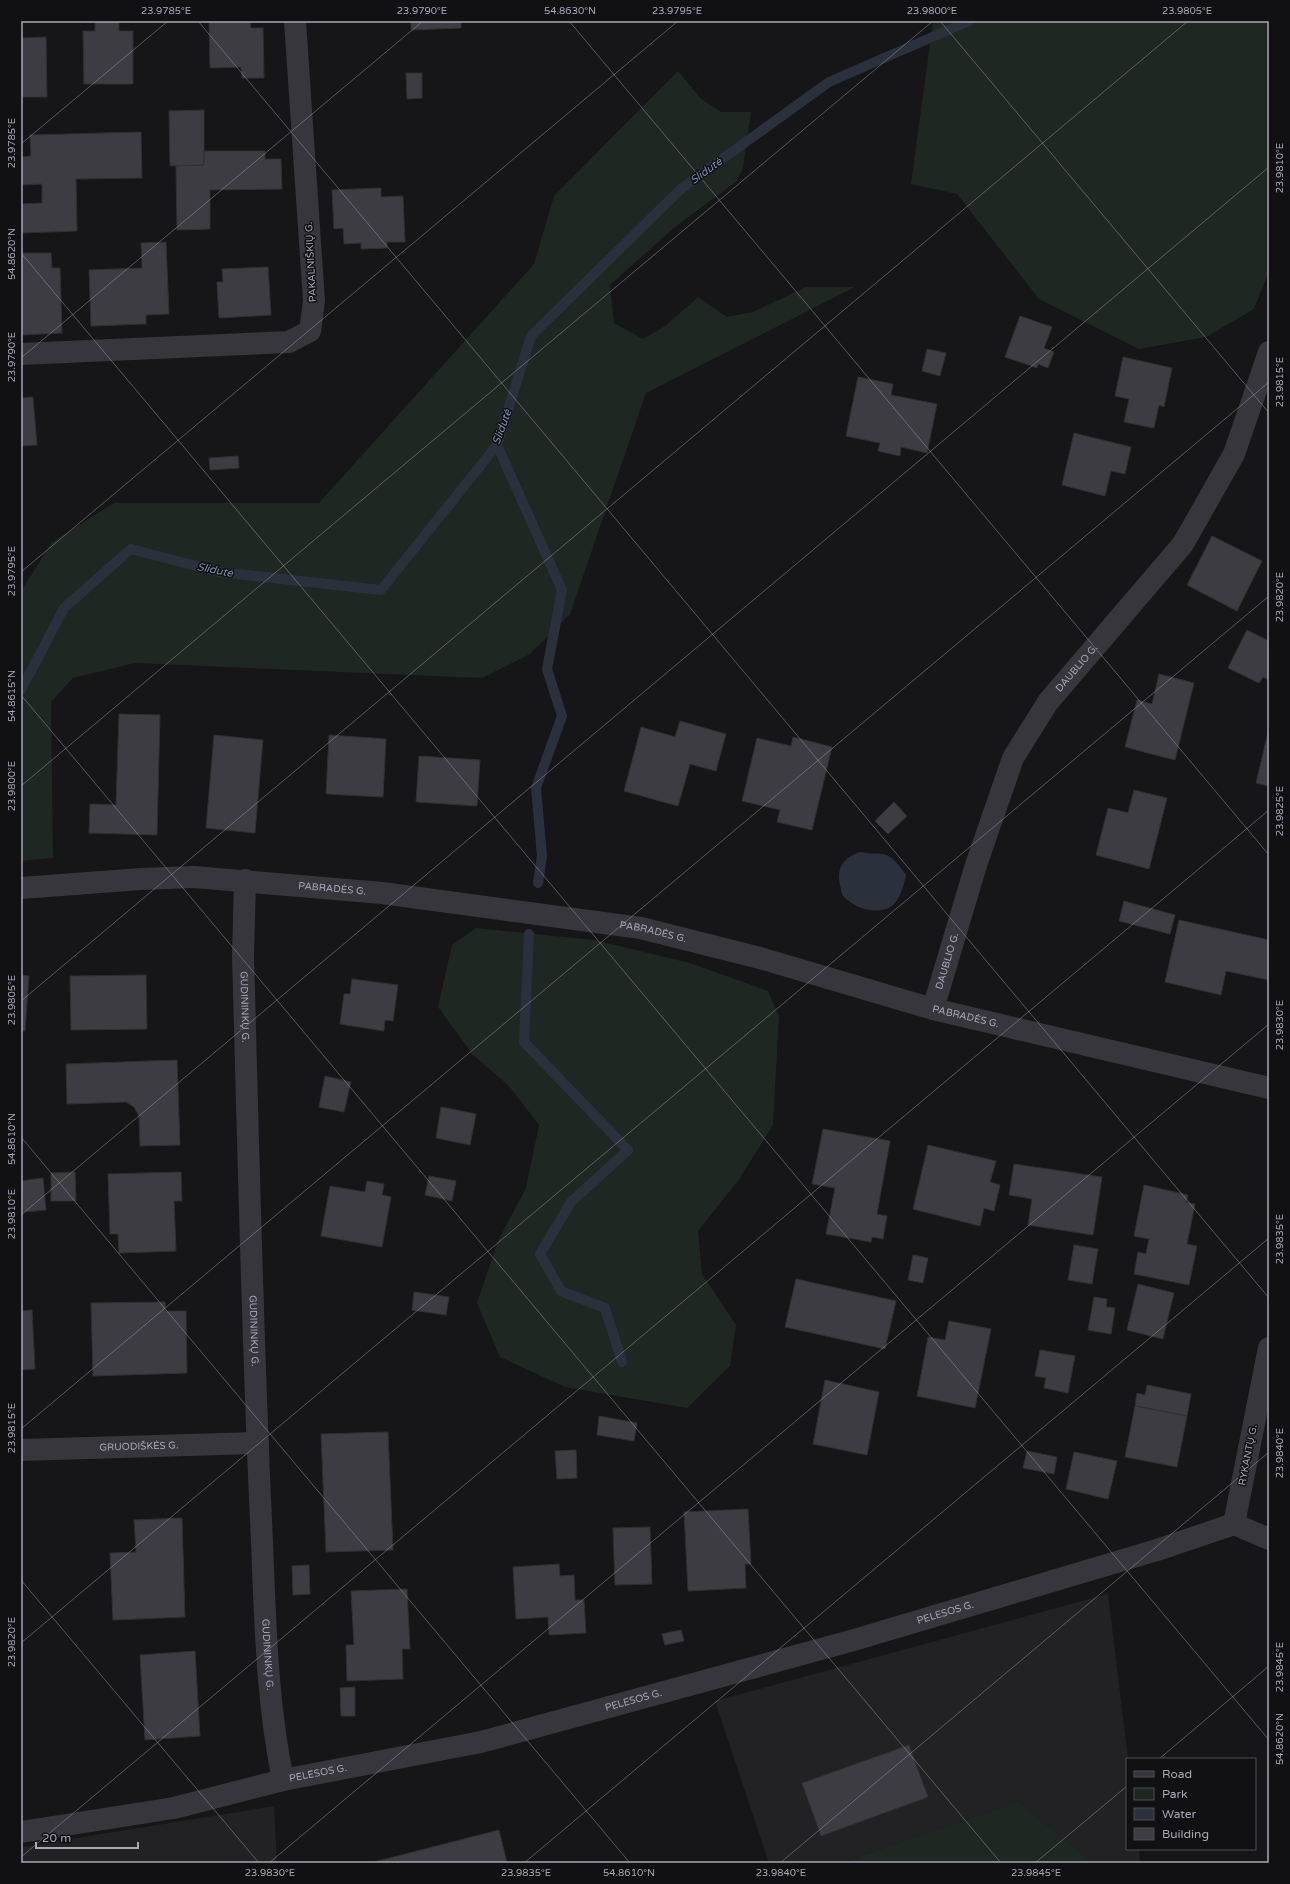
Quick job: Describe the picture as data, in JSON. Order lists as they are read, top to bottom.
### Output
{
  "streets": {
    "street": [
      "PAKALNIŠKIŲ G.",
      "DAUBLIO G.",
      "PABRADĖS G.",
      "GUDININKŲ G.",
      "GRUODIŠKĖS G.",
      "RYKANTŲ G.",
      "PELESOS G."
    ]
  },
  "crossings": [
    ["DAUBLIO G.", "PABRADĖS G."],
    ["PABRADĖS G.", "GUDININKŲ G."],
    ["GUDININKŲ G.", "GRUODIŠKĖS G."],
    ["GUDININKŲ G.", "PELESOS G."],
    ["RYKANTŲ G.", "PELESOS G."]
  ],
  "water": ["Slidutė"],
  "legend": [
    "Road",
    "Park",
    "Water",
    "Building"
  ],
  "scale_bar": "20 m",
  "coordinates": [
    "23.9785°E",
    "23.9790°E",
    "54.8630°N",
    "23.9795°E",
    "23.9800°E",
    "23.9805°E",
    "23.9810°E",
    "54.8620°N",
    "23.9815°E",
    "23.9820°E",
    "54.8615°N",
    "23.9825°E",
    "23.9830°E",
    "54.8610°N",
    "23.9835°E",
    "23.9840°E",
    "23.9845°E"
  ]
}
